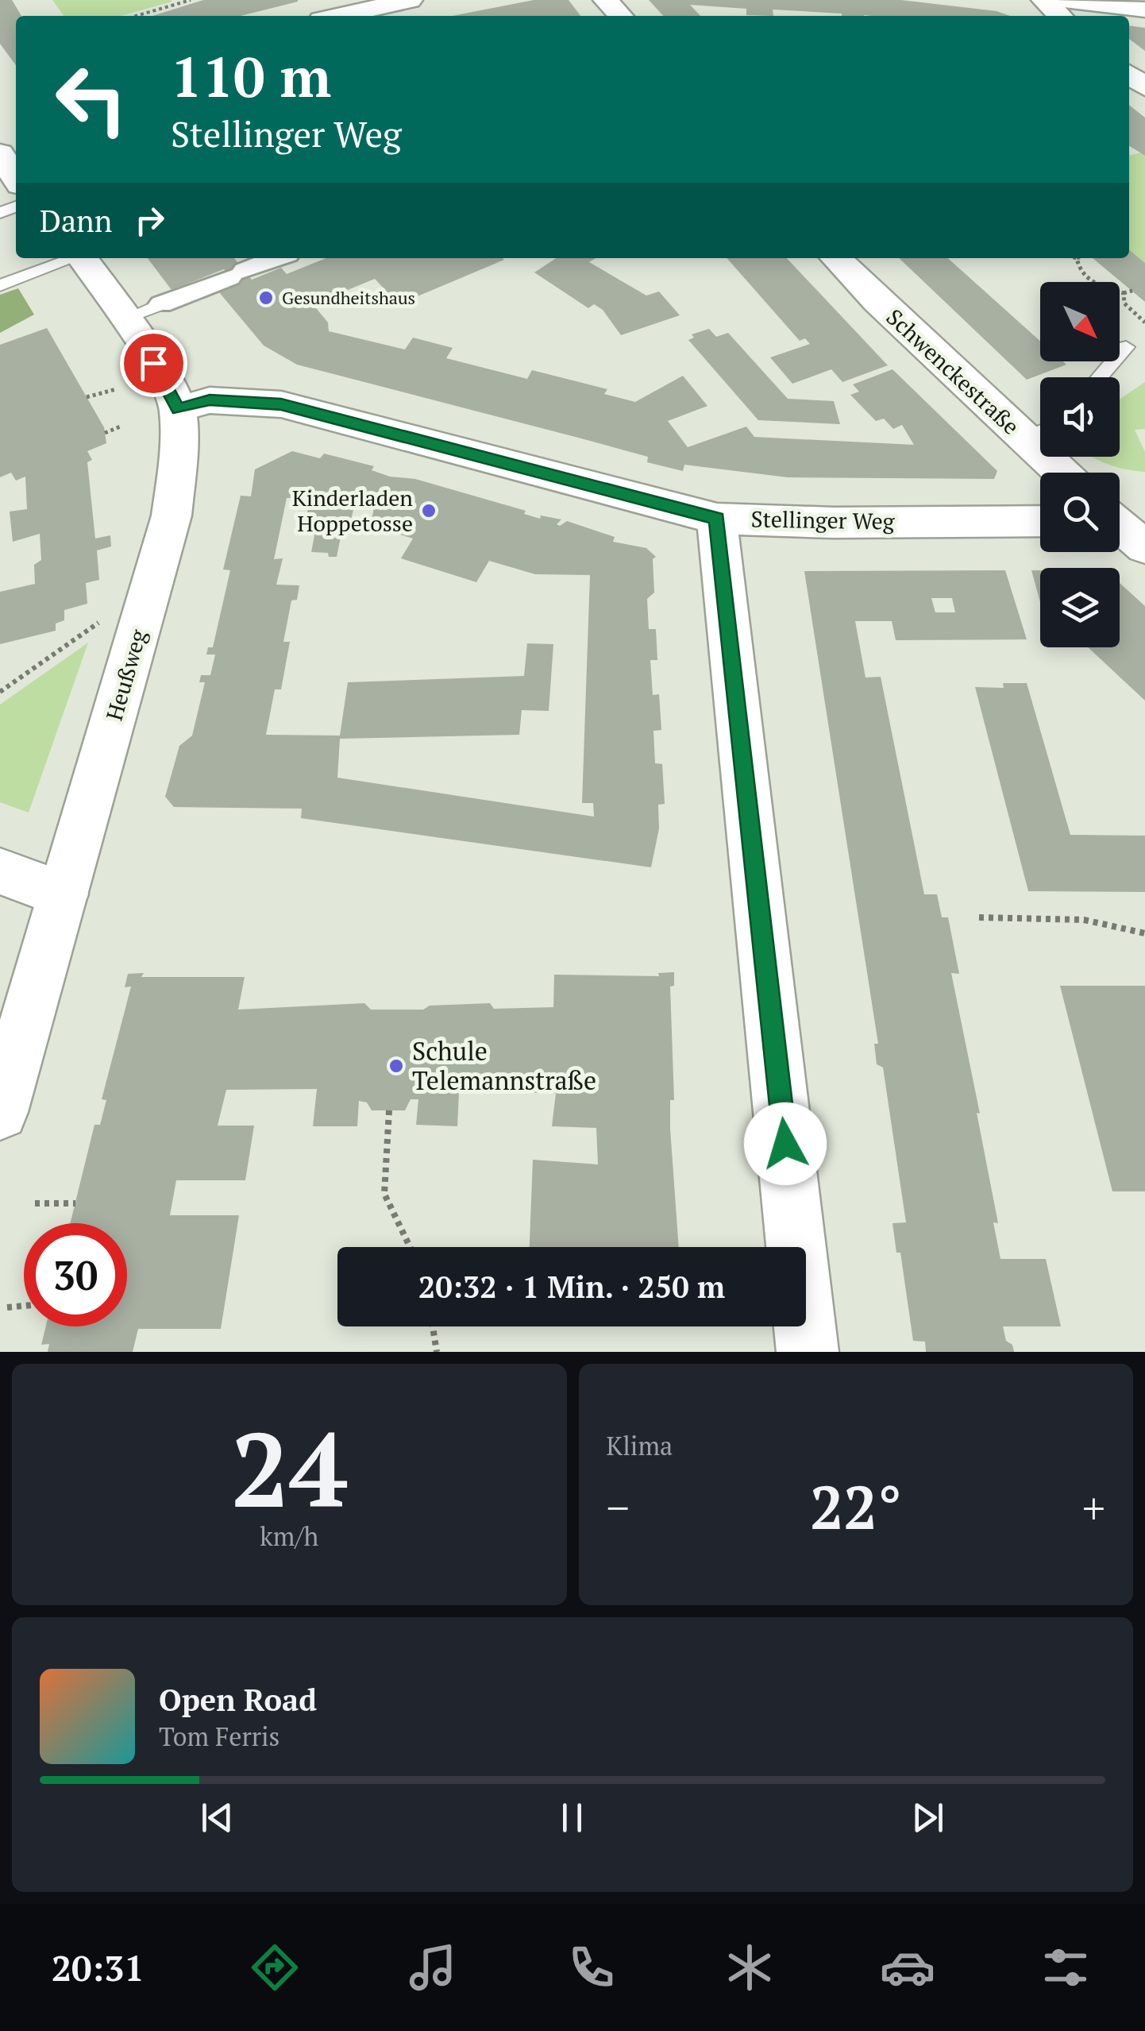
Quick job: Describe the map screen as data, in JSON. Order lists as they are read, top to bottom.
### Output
{
  "streets": {
    "street": ["Schwenckestraße", "Stellinger Weg", "Heußweg"]
  },
  "crossings": [
    ["Stellinger Weg", "Heußweg"]
  ],
  "places": ["Gesundheitshaus", "Kinderladen Hoppetosse", "Schule Telemannstraße"],
  "north": "bottom right",
  "page": {
    "turn": ["110 m", "Stellinger Weg"],
    "then": "Dann",
    "limit": "30",
    "trip": "20:32 · 1 Min. · 250 m",
    "tile": [
      ["24", "km/h"],
      "Klima"
    ],
    "heat": ["−", "22°", "+"],
    "song": ["Open Road", "Tom Ferris"],
    "tabs": "20:31"
  }
}
